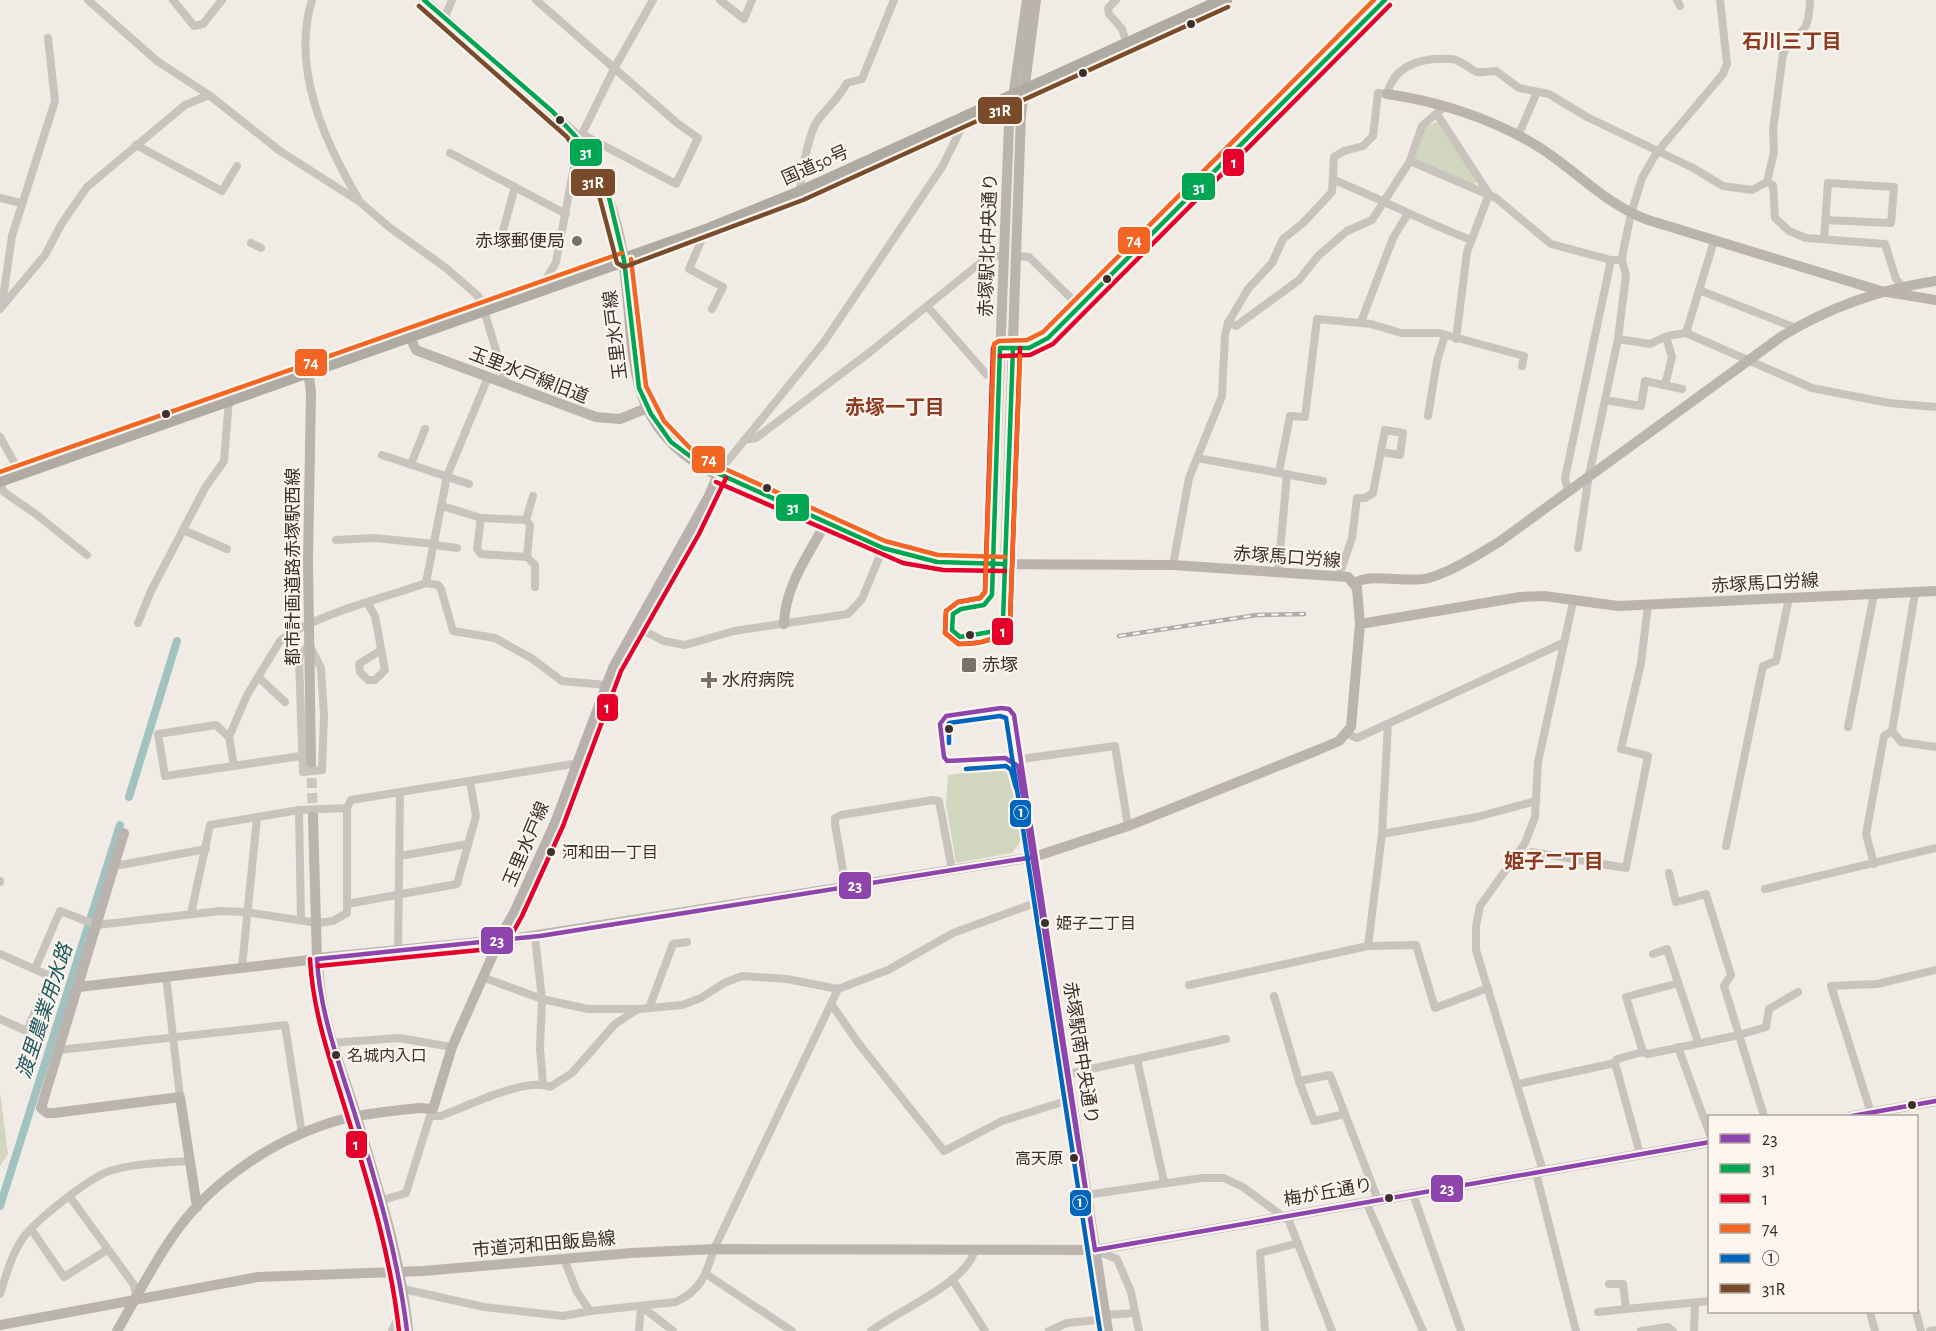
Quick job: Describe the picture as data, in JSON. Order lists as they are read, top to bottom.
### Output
{
  "streets": {
    "highway": ["国道50号"],
    "main road": ["玉里水戸線"],
    "street": [
      "赤塚駅北中央通り",
      "玉里水戸線旧道",
      "赤塚馬口労線",
      "都市計画道路赤塚駅西線",
      "赤塚駅南中央通り",
      "梅が丘通り",
      "市道河和田飯島線"
    ]
  },
  "crossings": [
    ["国道50号", "赤塚駅北中央通り"],
    ["国道50号", "玉里水戸線"],
    ["国道50号", "玉里水戸線旧道"],
    ["国道50号", "都市計画道路赤塚駅西線"],
    ["赤塚駅北中央通り", "赤塚馬口労線"],
    ["玉里水戸線", "玉里水戸線旧道"],
    ["玉里水戸線", "赤塚馬口労線"],
    ["赤塚駅南中央通り", "梅が丘通り"],
    ["赤塚駅南中央通り", "市道河和田飯島線"],
    ["梅が丘通り", "市道河和田飯島線"]
  ],
  "districts": ["石川三丁目", "赤塚一丁目", "姫子二丁目"],
  "water": ["渡里農業用水路"],
  "places": {
    "other": [
      "赤塚郵便局",
      "河和田一丁目",
      "姫子二丁目",
      "名城内入口",
      "高天原"
    ],
    "transit": ["赤塚"],
    "health": ["水府病院"]
  },
  "lines": [
    "transit line 31",
    "transit line 74",
    "transit line 1",
    "transit line 31R",
    "transit line 23",
    "transit line ①"
  ],
  "legend": [
    "23",
    "31",
    "1",
    "74",
    "①",
    "31R"
  ]
}
